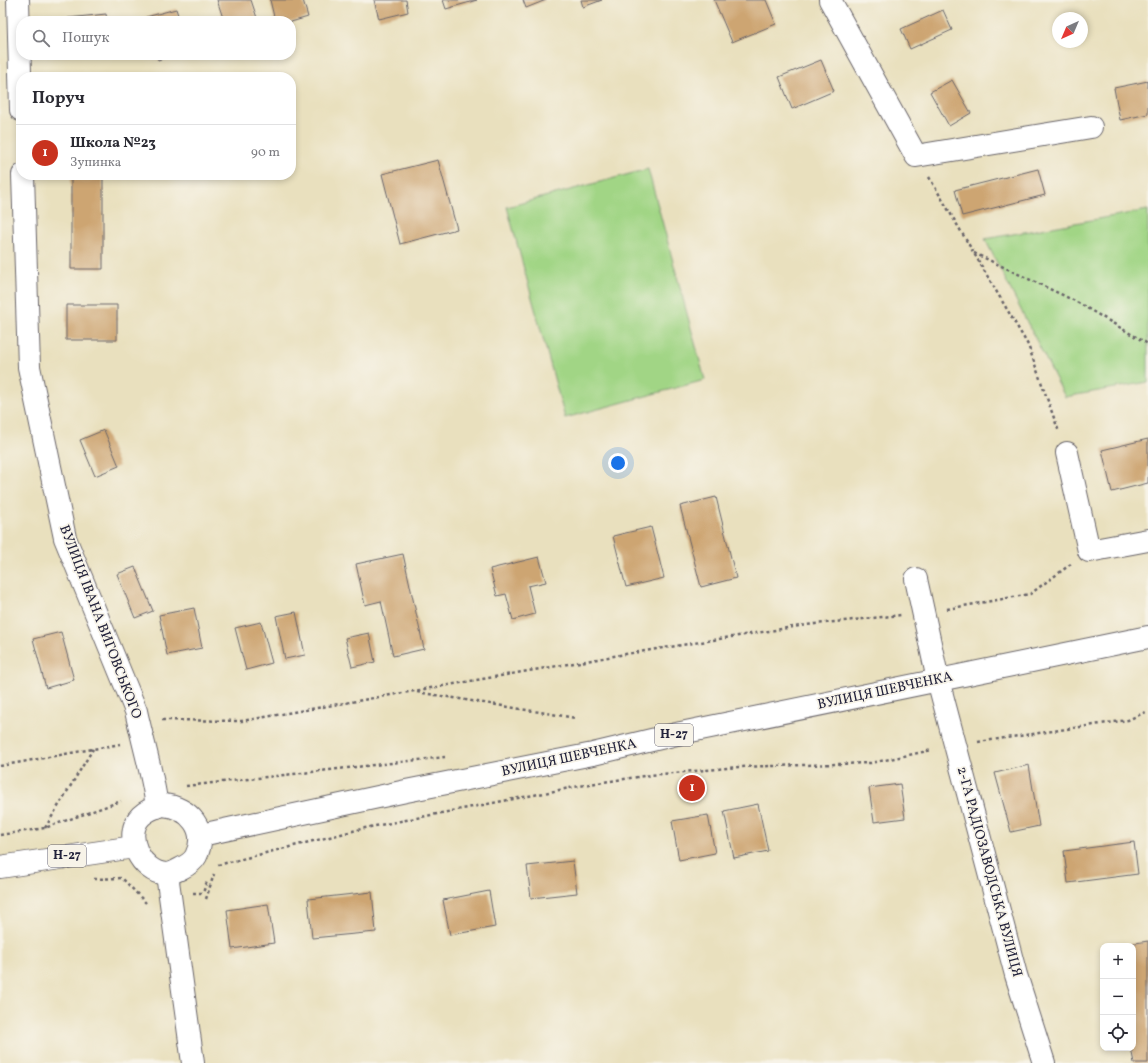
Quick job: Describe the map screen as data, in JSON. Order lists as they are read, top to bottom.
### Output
{
  "streets": {
    "main road": [
      "ВУЛИЦЯ ІВАНА ВИГОВСЬКОГО",
      "ВУЛИЦЯ ШЕВЧЕНКА",
      "Н-27",
      "2-ГА РАДІОЗАВОДСЬКА ВУЛИЦЯ"
    ]
  },
  "crossings": [
    ["ВУЛИЦЯ ІВАНА ВИГОВСЬКОГО", "ВУЛИЦЯ ШЕВЧЕНКА"],
    ["ВУЛИЦЯ ІВАНА ВИГОВСЬКОГО", "Н-27"],
    ["ВУЛИЦЯ ШЕВЧЕНКА", "Н-27"],
    ["ВУЛИЦЯ ШЕВЧЕНКА", "2-ГА РАДІОЗАВОДСЬКА ВУЛИЦЯ"]
  ],
  "north": "bottom left",
  "page": {
    "search": "Пошук",
    "heading": "Поруч",
    "list": [
      {
        "mark": "1",
        "name": "Школа №23",
        "note": "Зупинка",
        "value": "90 m"
      }
    ],
    "pins": "1",
    "map_buttons": ["+", "−"]
  }
}
